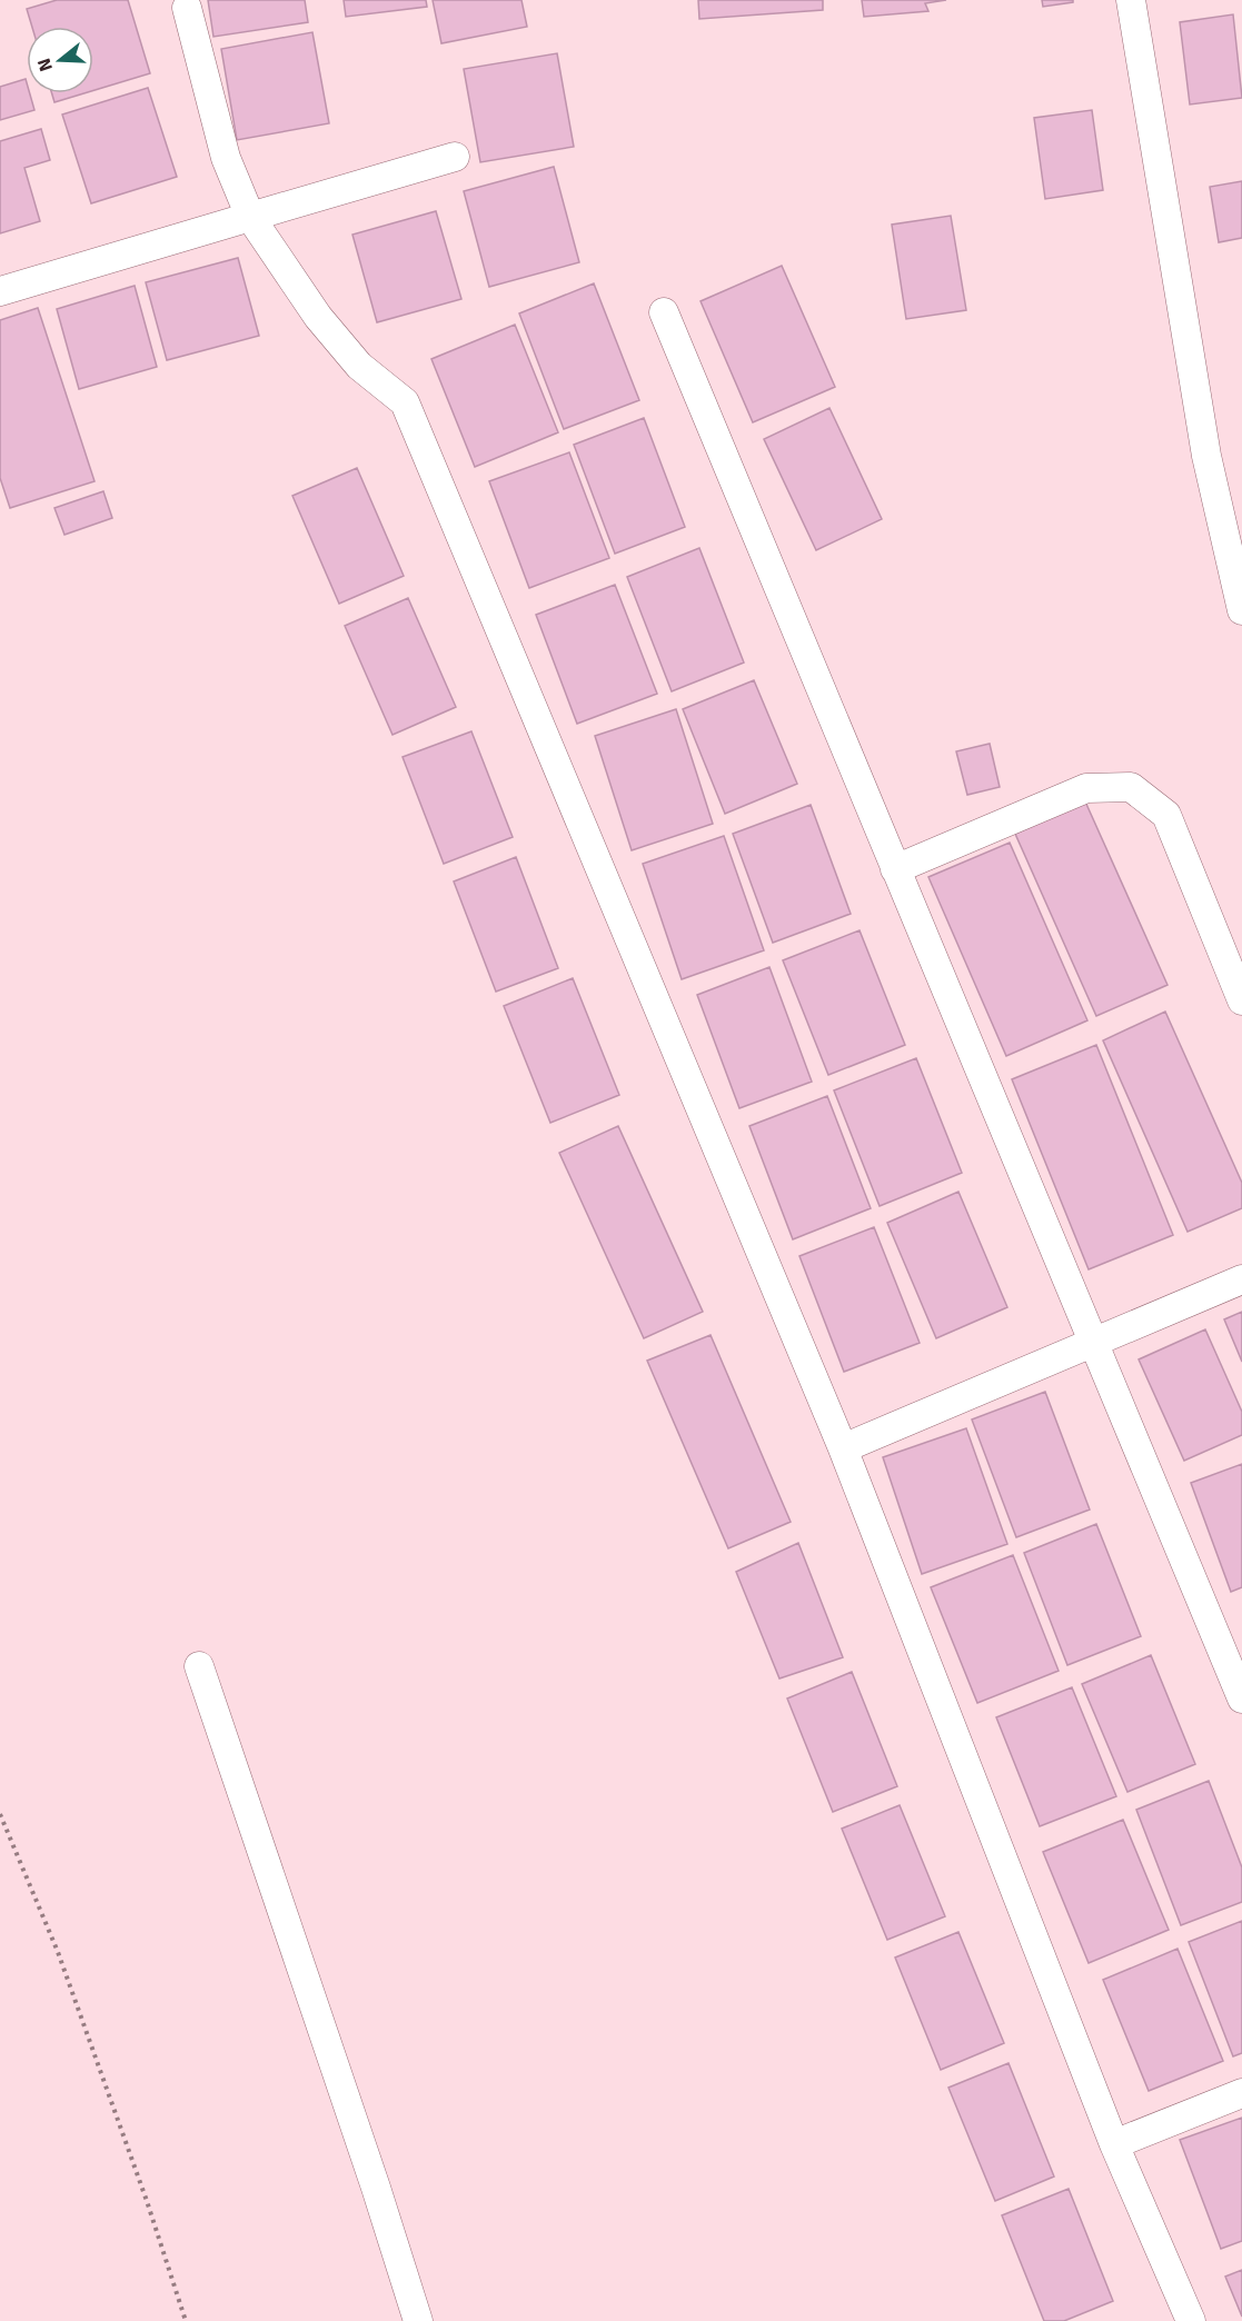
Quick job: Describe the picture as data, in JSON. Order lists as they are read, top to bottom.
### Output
{
  "north": "left"
}
